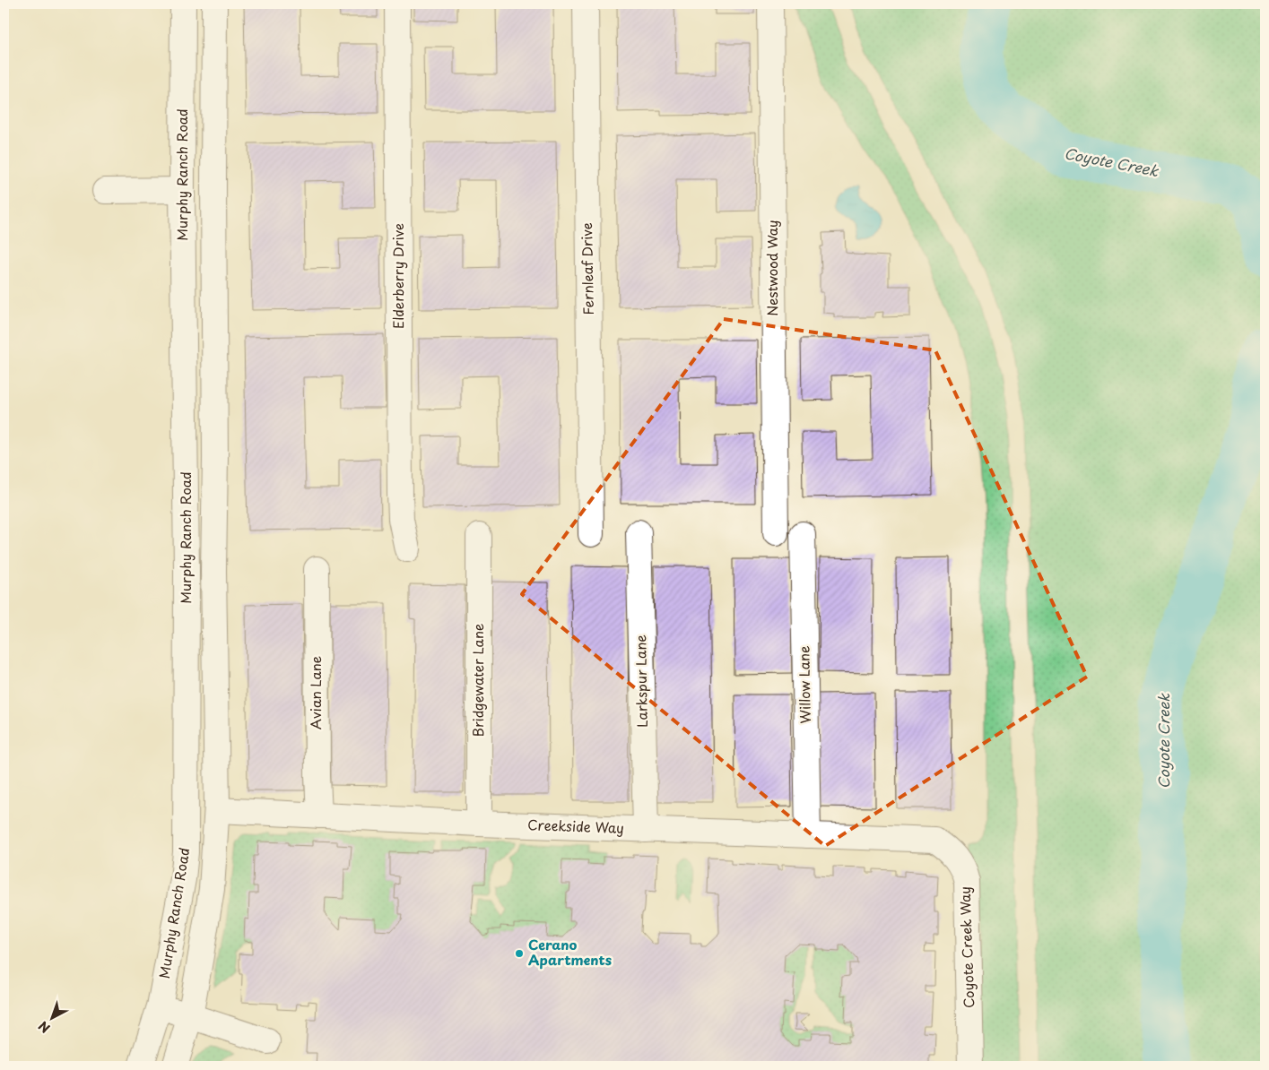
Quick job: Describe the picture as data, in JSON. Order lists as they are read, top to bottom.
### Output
{
  "streets": {
    "street": [
      "Murphy Ranch Road",
      "Nestwood Way",
      "Fernleaf Drive",
      "Elderberry Drive",
      "Bridgewater Lane",
      "Larkspur Lane",
      "Willow Lane",
      "Avian Lane",
      "Creekside Way",
      "Coyote Creek Way"
    ]
  },
  "crossings": [
    ["Murphy Ranch Road", "Creekside Way"],
    ["Bridgewater Lane", "Creekside Way"],
    ["Larkspur Lane", "Creekside Way"],
    ["Willow Lane", "Creekside Way"],
    ["Avian Lane", "Creekside Way"],
    ["Creekside Way", "Coyote Creek Way"]
  ],
  "water": ["Coyote Creek"],
  "places": ["Cerano Apartments"],
  "north": "bottom left"
}
